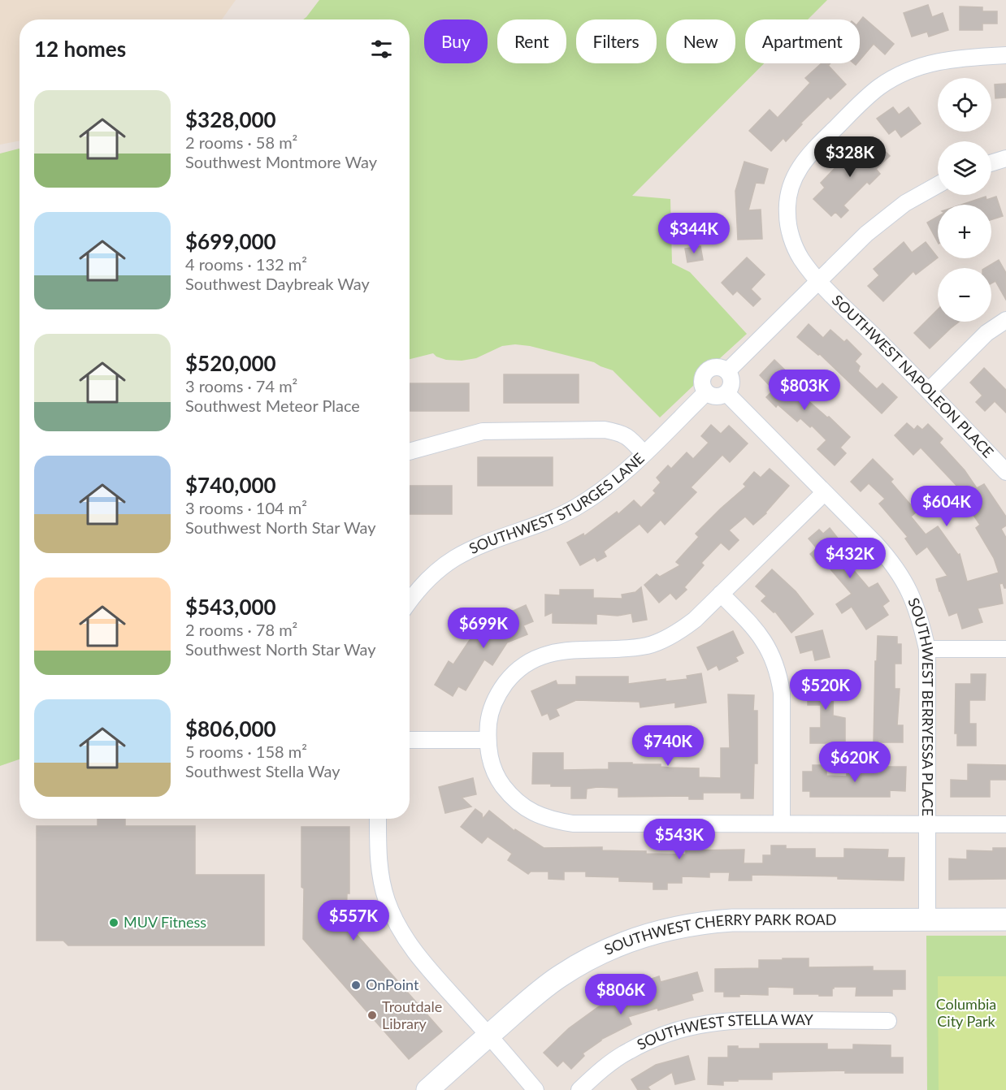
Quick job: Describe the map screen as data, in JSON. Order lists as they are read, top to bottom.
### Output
{
  "streets": {
    "main road": ["SOUTHWEST CHERRY PARK ROAD"],
    "street": [
      "SOUTHWEST NAPOLEON PLACE",
      "SOUTHWEST STURGES LANE",
      "SOUTHWEST BERRYESSA PLACE",
      "SOUTHWEST STELLA WAY"
    ]
  },
  "crossings": [
    ["SOUTHWEST STURGES LANE", "SOUTHWEST BERRYESSA PLACE"],
    ["SOUTHWEST BERRYESSA PLACE", "SOUTHWEST CHERRY PARK ROAD"]
  ],
  "parks": ["Columbia City Park"],
  "places": ["MUV Fitness", "OnPoint", "Troutdale Library"],
  "page": {
    "chip": [
      "Buy",
      "Rent",
      "Filters",
      "New",
      "Apartment"
    ],
    "heading": "12 homes",
    "map_buttons": ["+", "−"],
    "list": [
      {
        "name": "$328,000",
        "note": "2 rooms · 58 m² · Southwest Montmore Way"
      },
      {
        "name": "$699,000",
        "note": "4 rooms · 132 m² · Southwest Daybreak Way"
      },
      {
        "name": "$520,000",
        "note": "3 rooms · 74 m² · Southwest Meteor Place"
      },
      {
        "name": "$740,000",
        "note": "3 rooms · 104 m² · Southwest North Star Way"
      },
      {
        "name": "$543,000",
        "note": "2 rooms · 78 m² · Southwest North Star Way"
      },
      {
        "name": "$806,000",
        "note": "5 rooms · 158 m² · Southwest Stella Way"
      }
    ],
    "price": [
      "$328K",
      "$344K",
      "$803K",
      "$604K",
      "$432K",
      "$699K",
      "$520K",
      "$740K",
      "$620K",
      "$543K",
      "$557K",
      "$806K"
    ]
  }
}
